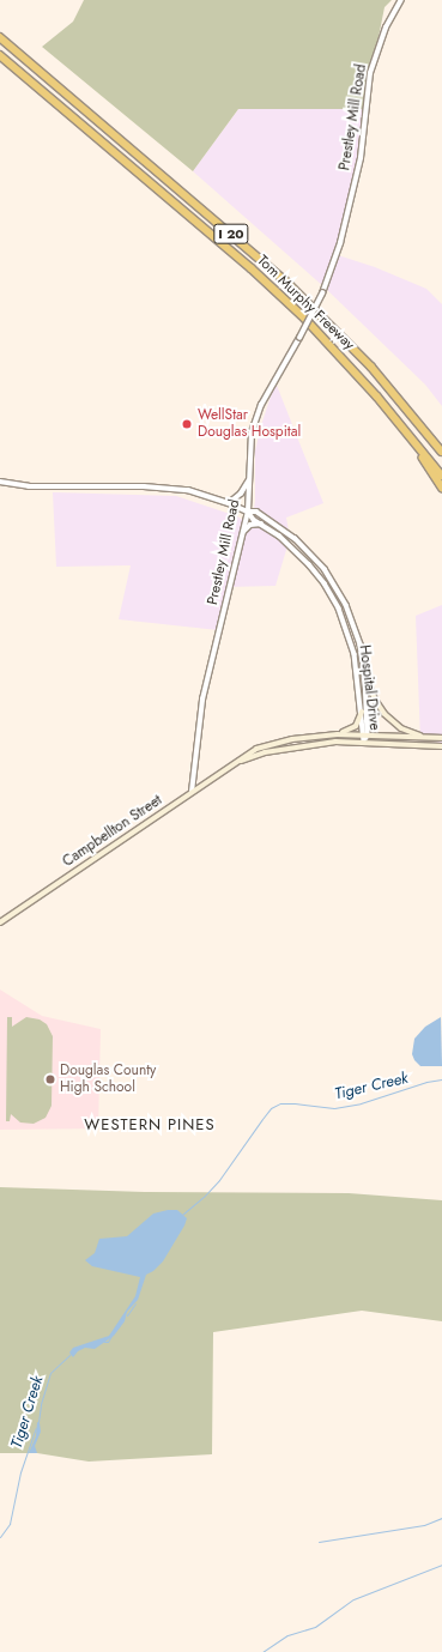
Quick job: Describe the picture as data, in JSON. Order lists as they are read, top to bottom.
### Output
{
  "streets": {
    "highway": ["I 20", "Tom Murphy Freeway"],
    "main road": ["Campbellton Street"],
    "street": ["Prestley Mill Road", "Hospital Drive"]
  },
  "crossings": [
    ["Prestley Mill Road", "Hospital Drive"],
    ["Prestley Mill Road", "Campbellton Street"],
    ["Hospital Drive", "Campbellton Street"]
  ],
  "districts": ["WESTERN PINES"],
  "water": ["Tiger Creek"],
  "places": ["WellStar Douglas Hospital", "Douglas County High School"]
}
